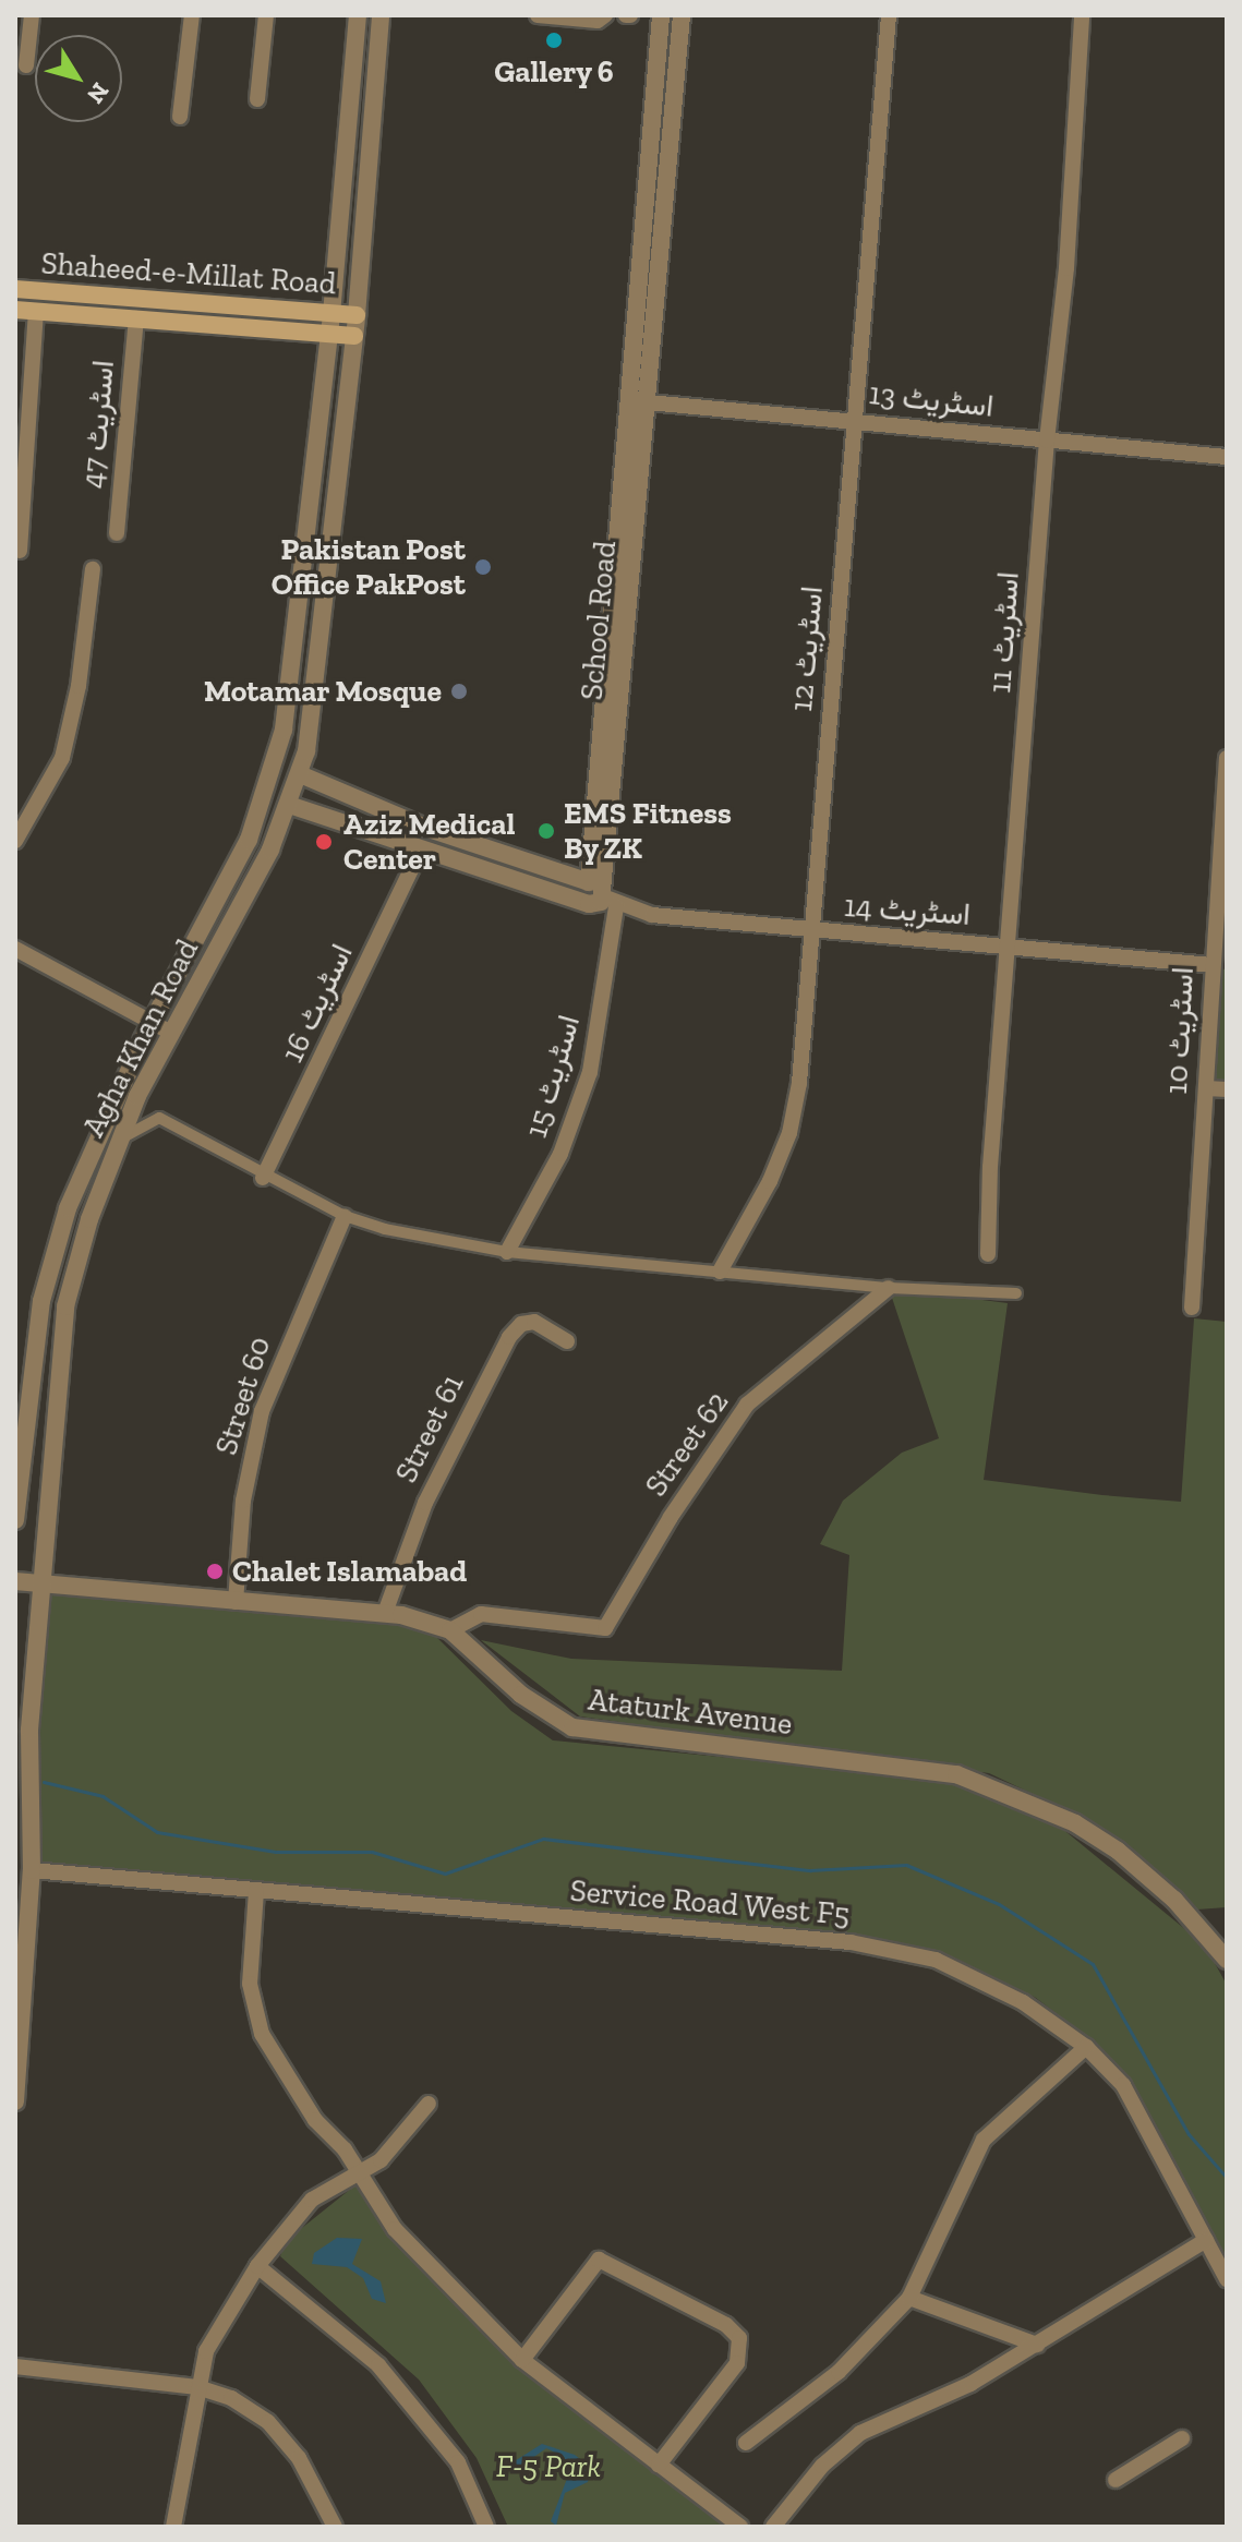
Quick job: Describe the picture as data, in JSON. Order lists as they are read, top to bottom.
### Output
{
  "streets": {
    "main road": ["Shaheed-e-Millat Road"],
    "street": [
      "اسٹریٹ 13",
      "اسٹریٹ 47",
      "School Road",
      "اسٹریٹ 11",
      "اسٹریٹ 12",
      "اسٹریٹ 14",
      "اسٹریٹ 16",
      "اسٹریٹ 10",
      "Agha Khan Road",
      "اسٹریٹ 15",
      "Street 60",
      "Street 61",
      "Street 62",
      "Ataturk Avenue",
      "Service Road West F5"
    ]
  },
  "crossings": [
    ["Shaheed-e-Millat Road", "اسٹریٹ 47"],
    ["Shaheed-e-Millat Road", "Agha Khan Road"],
    ["اسٹریٹ 13", "School Road"],
    ["اسٹریٹ 13", "اسٹریٹ 11"],
    ["اسٹریٹ 13", "اسٹریٹ 12"],
    ["School Road", "اسٹریٹ 14"],
    ["School Road", "اسٹریٹ 15"],
    ["اسٹریٹ 11", "اسٹریٹ 14"],
    ["اسٹریٹ 12", "اسٹریٹ 14"],
    ["اسٹریٹ 14", "اسٹریٹ 10"],
    ["اسٹریٹ 14", "اسٹریٹ 15"],
    ["Agha Khan Road", "Ataturk Avenue"],
    ["Agha Khan Road", "Service Road West F5"],
    ["Street 60", "Ataturk Avenue"],
    ["Street 61", "Ataturk Avenue"],
    ["Street 62", "Ataturk Avenue"]
  ],
  "parks": ["F-5 Park"],
  "places": [
    "Gallery 6",
    "Pakistan Post Office PakPost",
    "Motamar Mosque",
    "EMS Fitness By ZK",
    "Aziz Medical Center",
    "Chalet Islamabad"
  ],
  "north": "bottom right"
}
